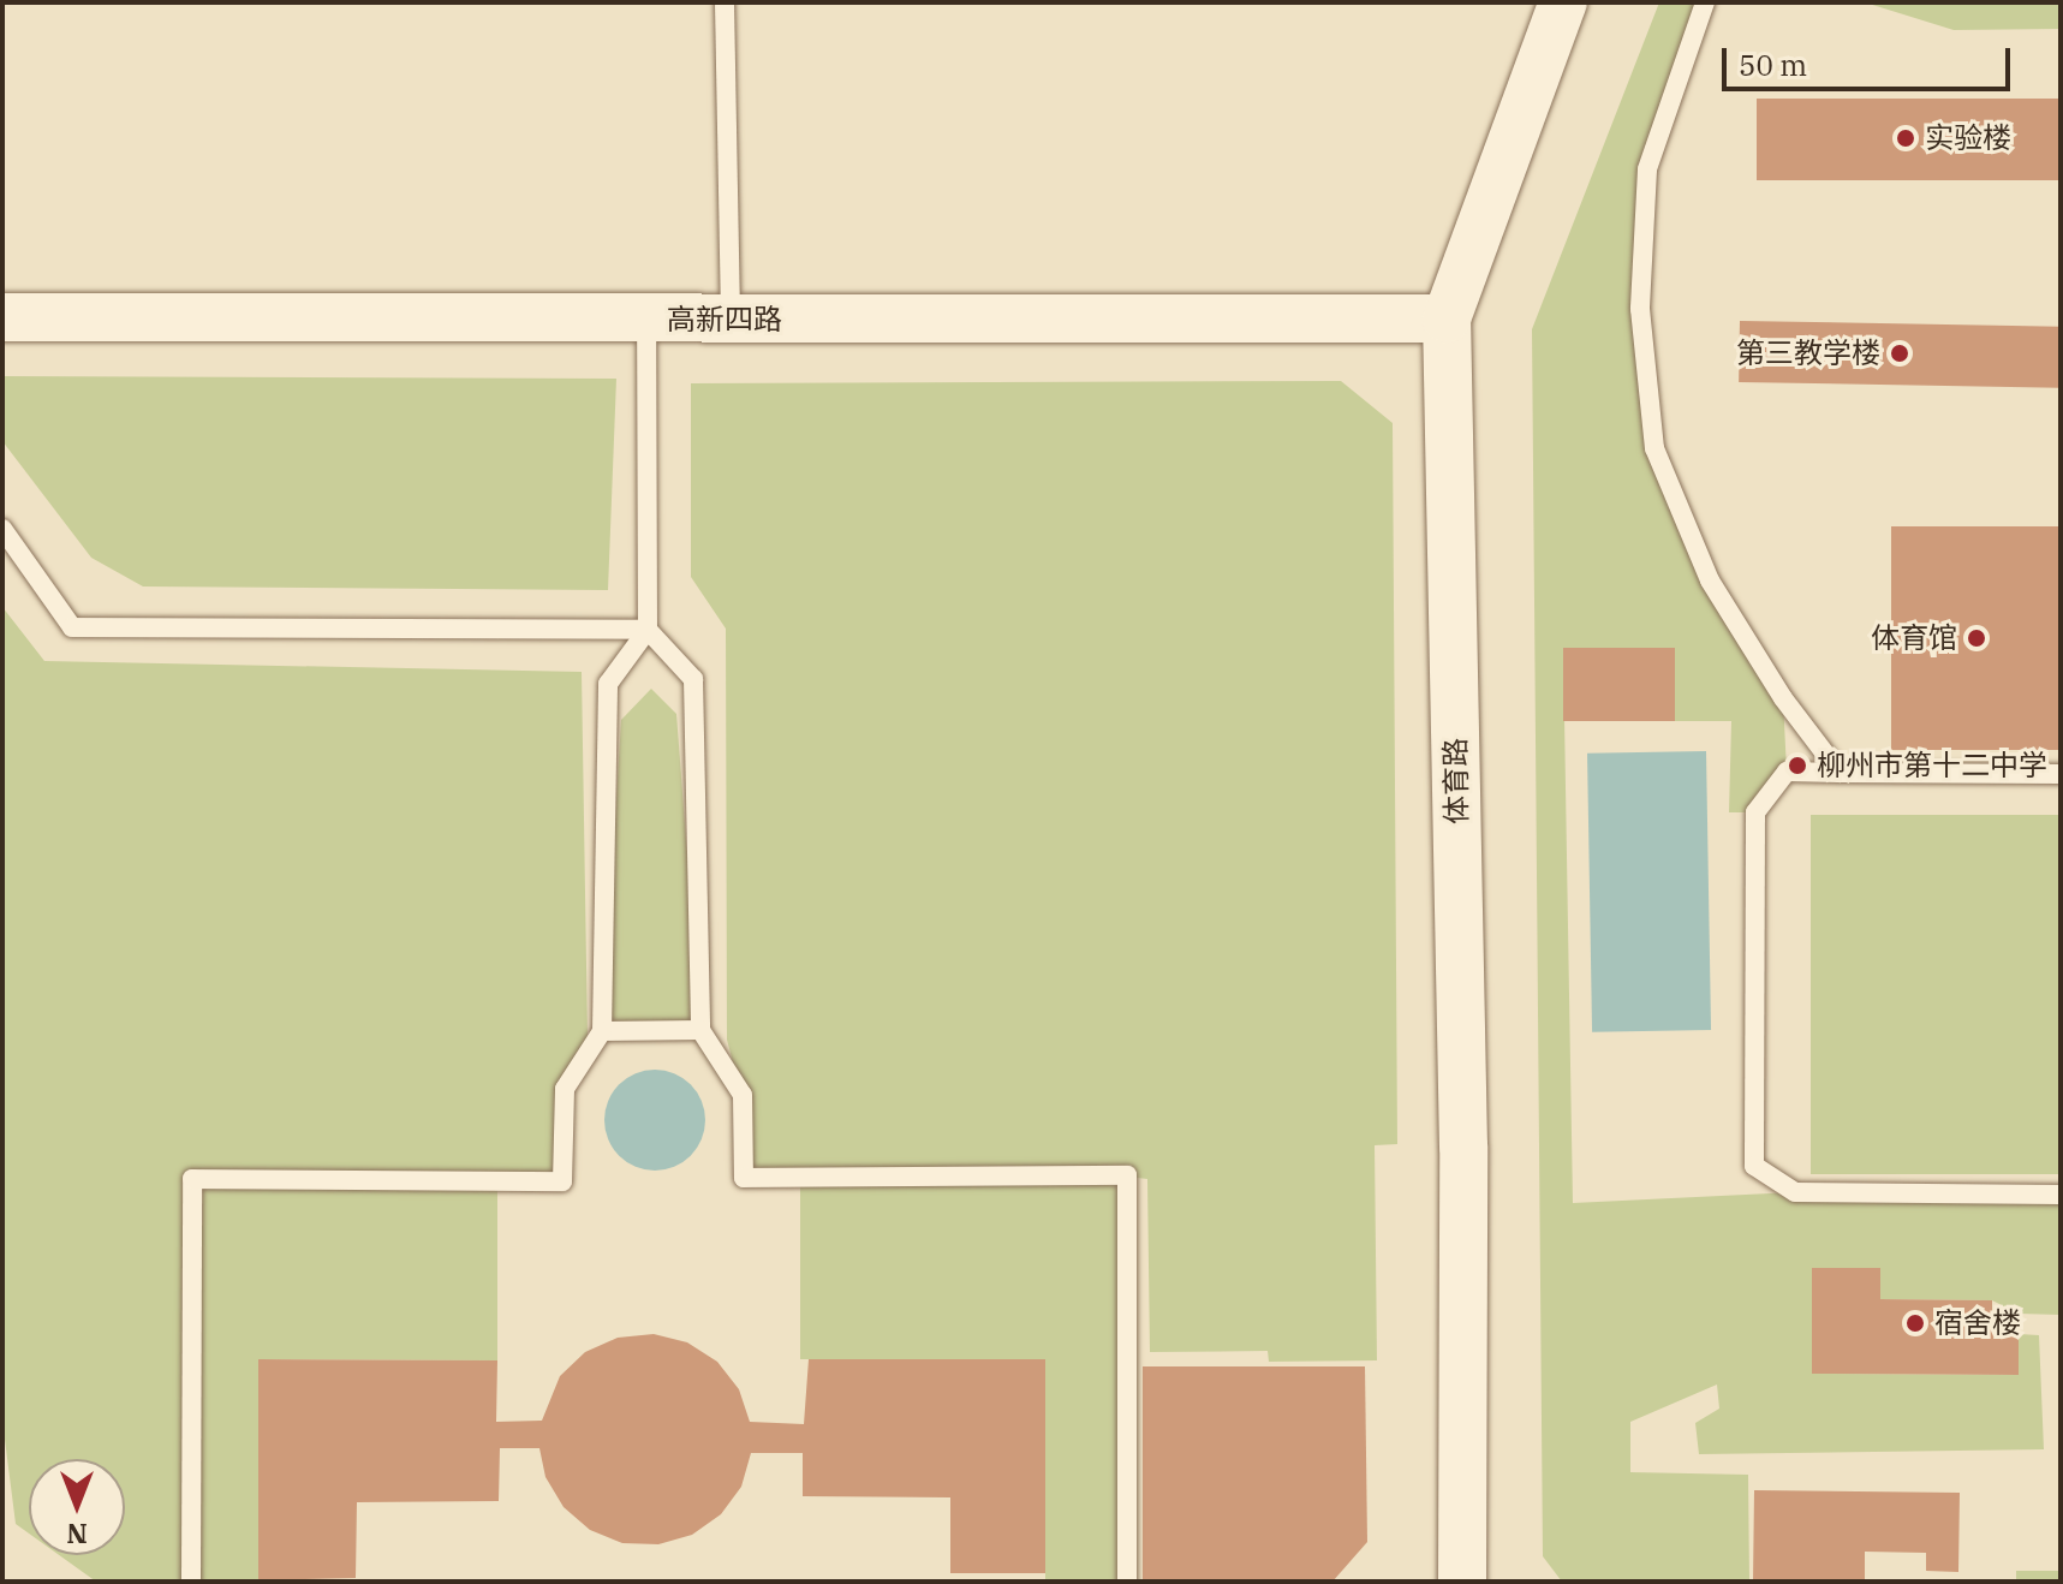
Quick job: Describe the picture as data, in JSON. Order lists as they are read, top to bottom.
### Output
{
  "streets": {
    "street": ["高新四路", "体育路"]
  },
  "crossings": [
    ["高新四路", "体育路"]
  ],
  "places": [
    "实验楼",
    "第三教学楼",
    "体育馆",
    "柳州市第十二中学",
    "宿舍楼"
  ],
  "scale_bar": "50 m",
  "north": "bottom"
}
